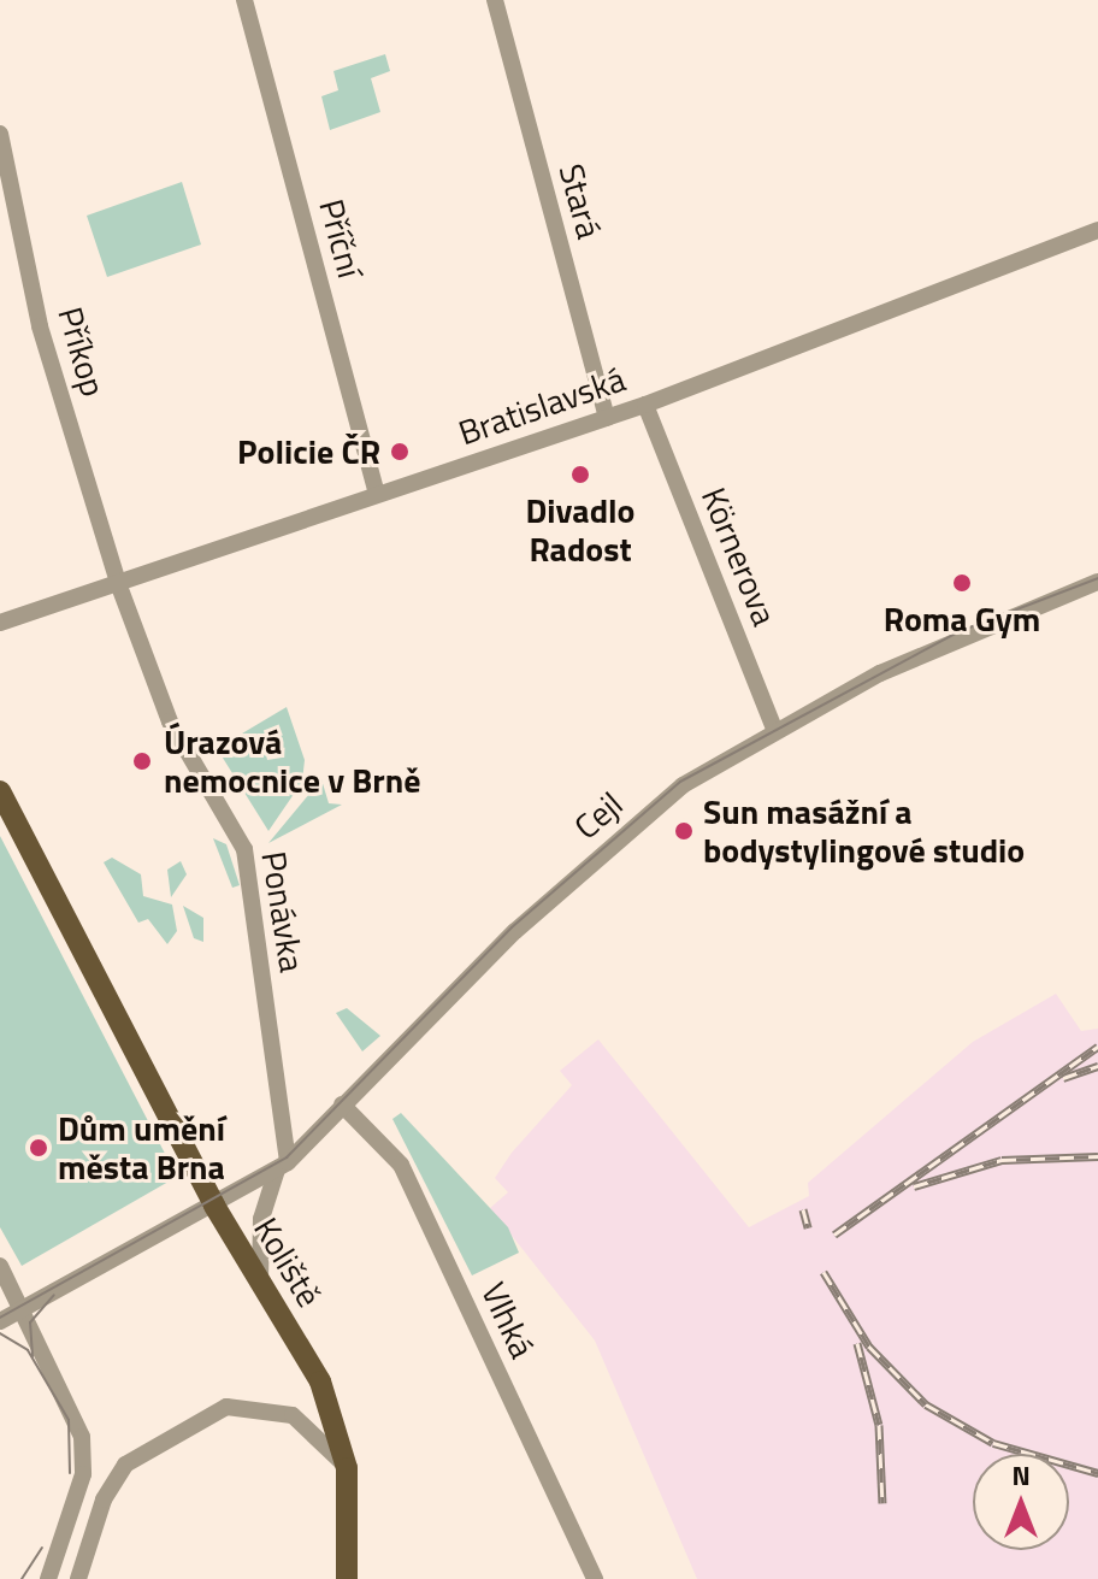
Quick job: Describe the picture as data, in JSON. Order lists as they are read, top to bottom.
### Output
{
  "streets": {
    "main road": ["Koliště"],
    "street": [
      "Stará",
      "Příční",
      "Příkop",
      "Bratislavská",
      "Körnerova",
      "Cejl",
      "Ponávka",
      "Vlhká"
    ]
  },
  "crossings": [
    ["Stará", "Bratislavská"],
    ["Příční", "Bratislavská"],
    ["Příkop", "Bratislavská"],
    ["Příkop", "Ponávka"],
    ["Bratislavská", "Körnerova"],
    ["Bratislavská", "Ponávka"],
    ["Körnerova", "Cejl"],
    ["Cejl", "Ponávka"],
    ["Cejl", "Koliště"],
    ["Cejl", "Vlhká"]
  ],
  "places": [
    "Policie ČR",
    "Divadlo Radost",
    "Roma Gym",
    "Úrazová nemocnice v Brně",
    "Sun masážní a bodystylingové studio",
    "Dům umění města Brna"
  ],
  "north": "top"
}
